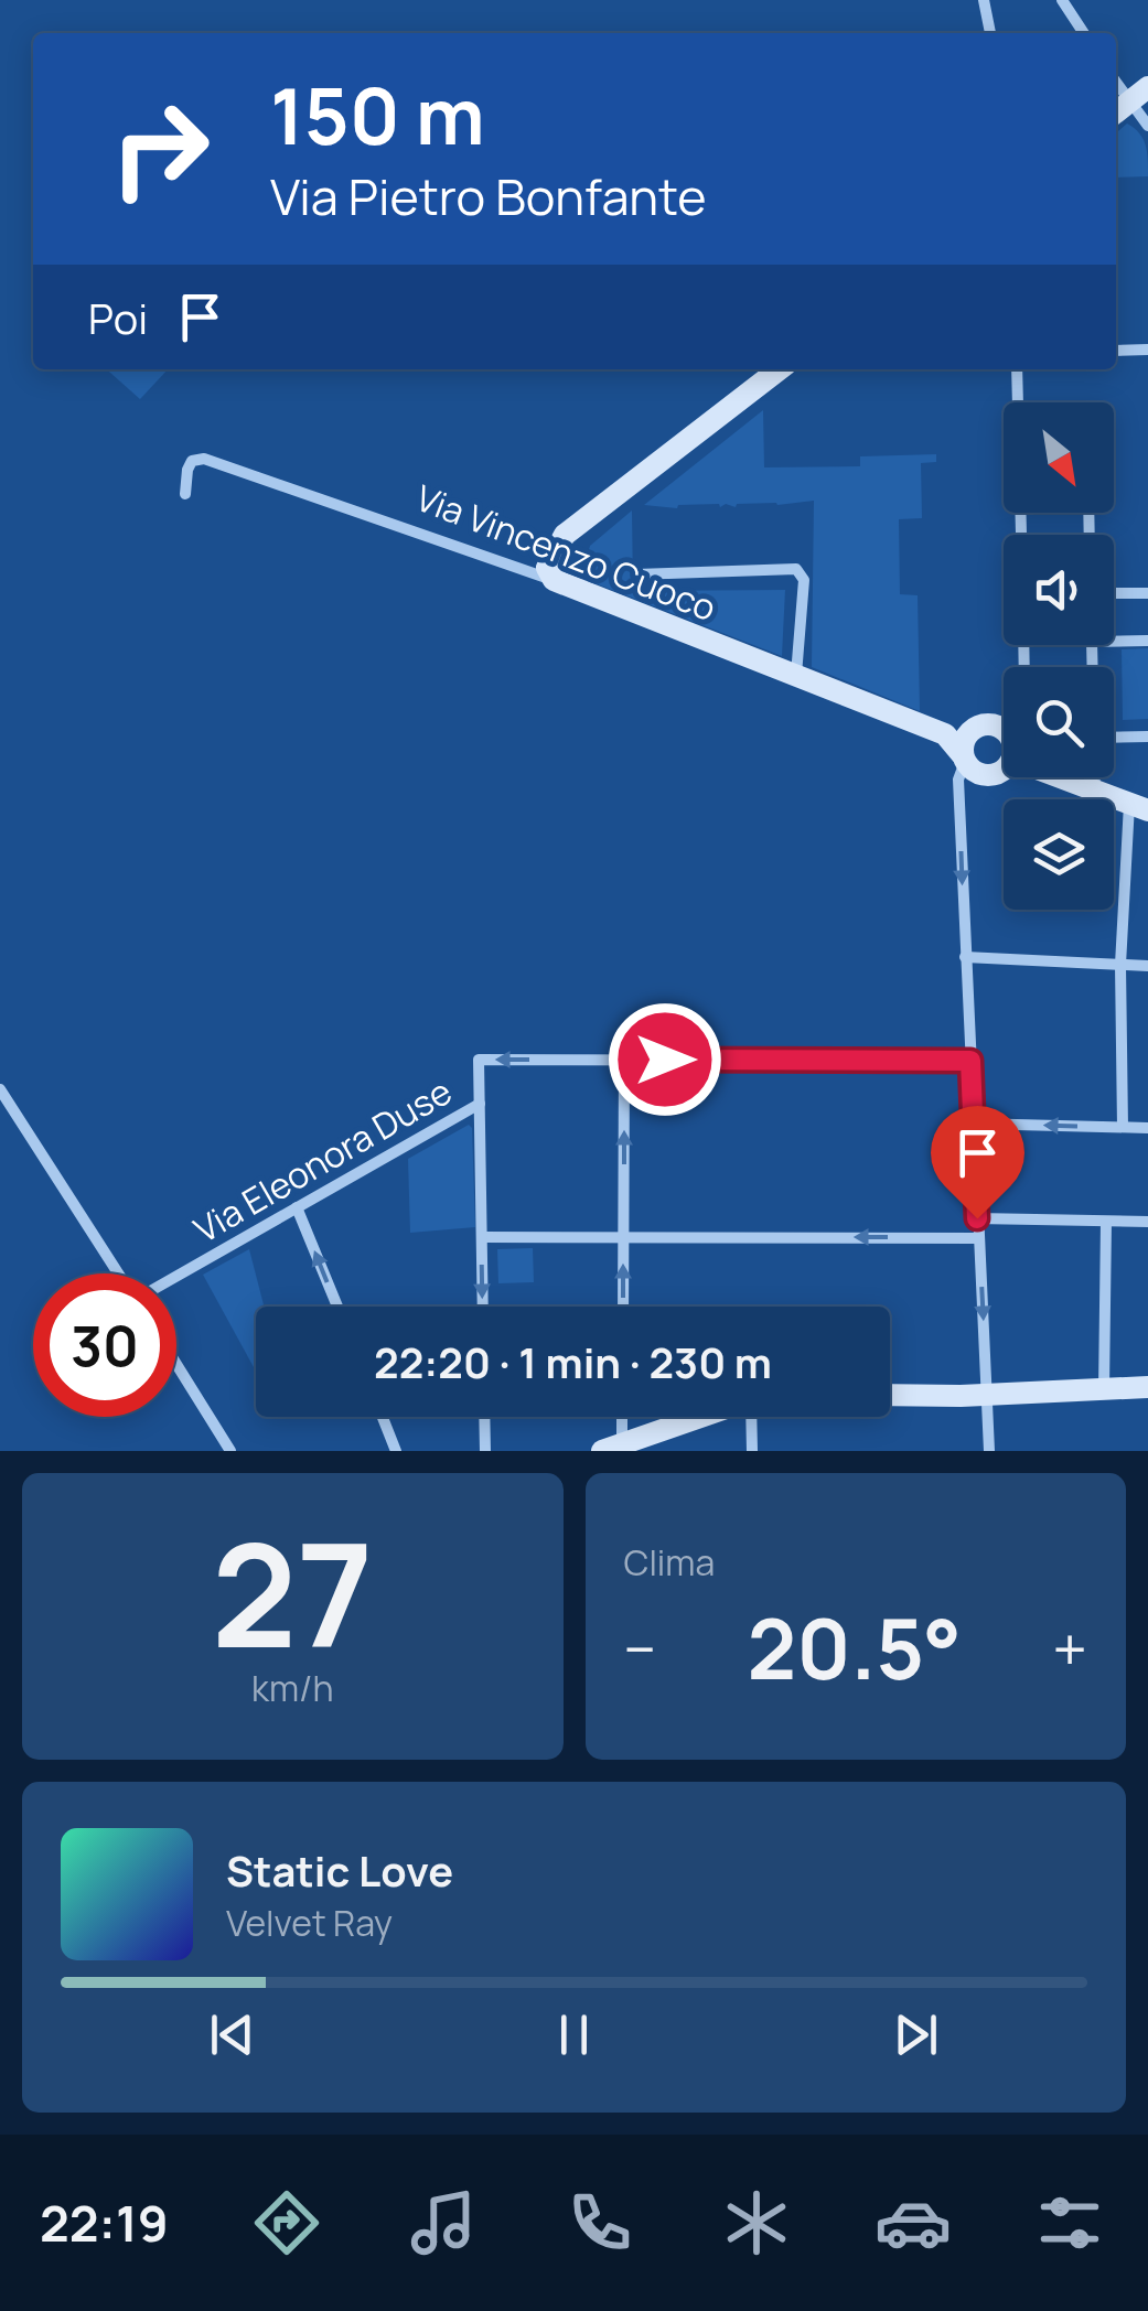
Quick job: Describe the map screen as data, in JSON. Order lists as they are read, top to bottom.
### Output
{
  "streets": {
    "street": ["Via Vincenzo Cuoco", "Via Eleonora Duse"]
  },
  "north": "bottom right",
  "page": {
    "turn": ["150 m", "Via Pietro Bonfante"],
    "then": "Poi",
    "limit": "30",
    "trip": "22:20 · 1 min · 230 m",
    "tile": [
      ["27", "km/h"],
      "Clima"
    ],
    "heat": ["−", "20.5°", "+"],
    "song": ["Static Love", "Velvet Ray"],
    "tabs": "22:19"
  }
}
